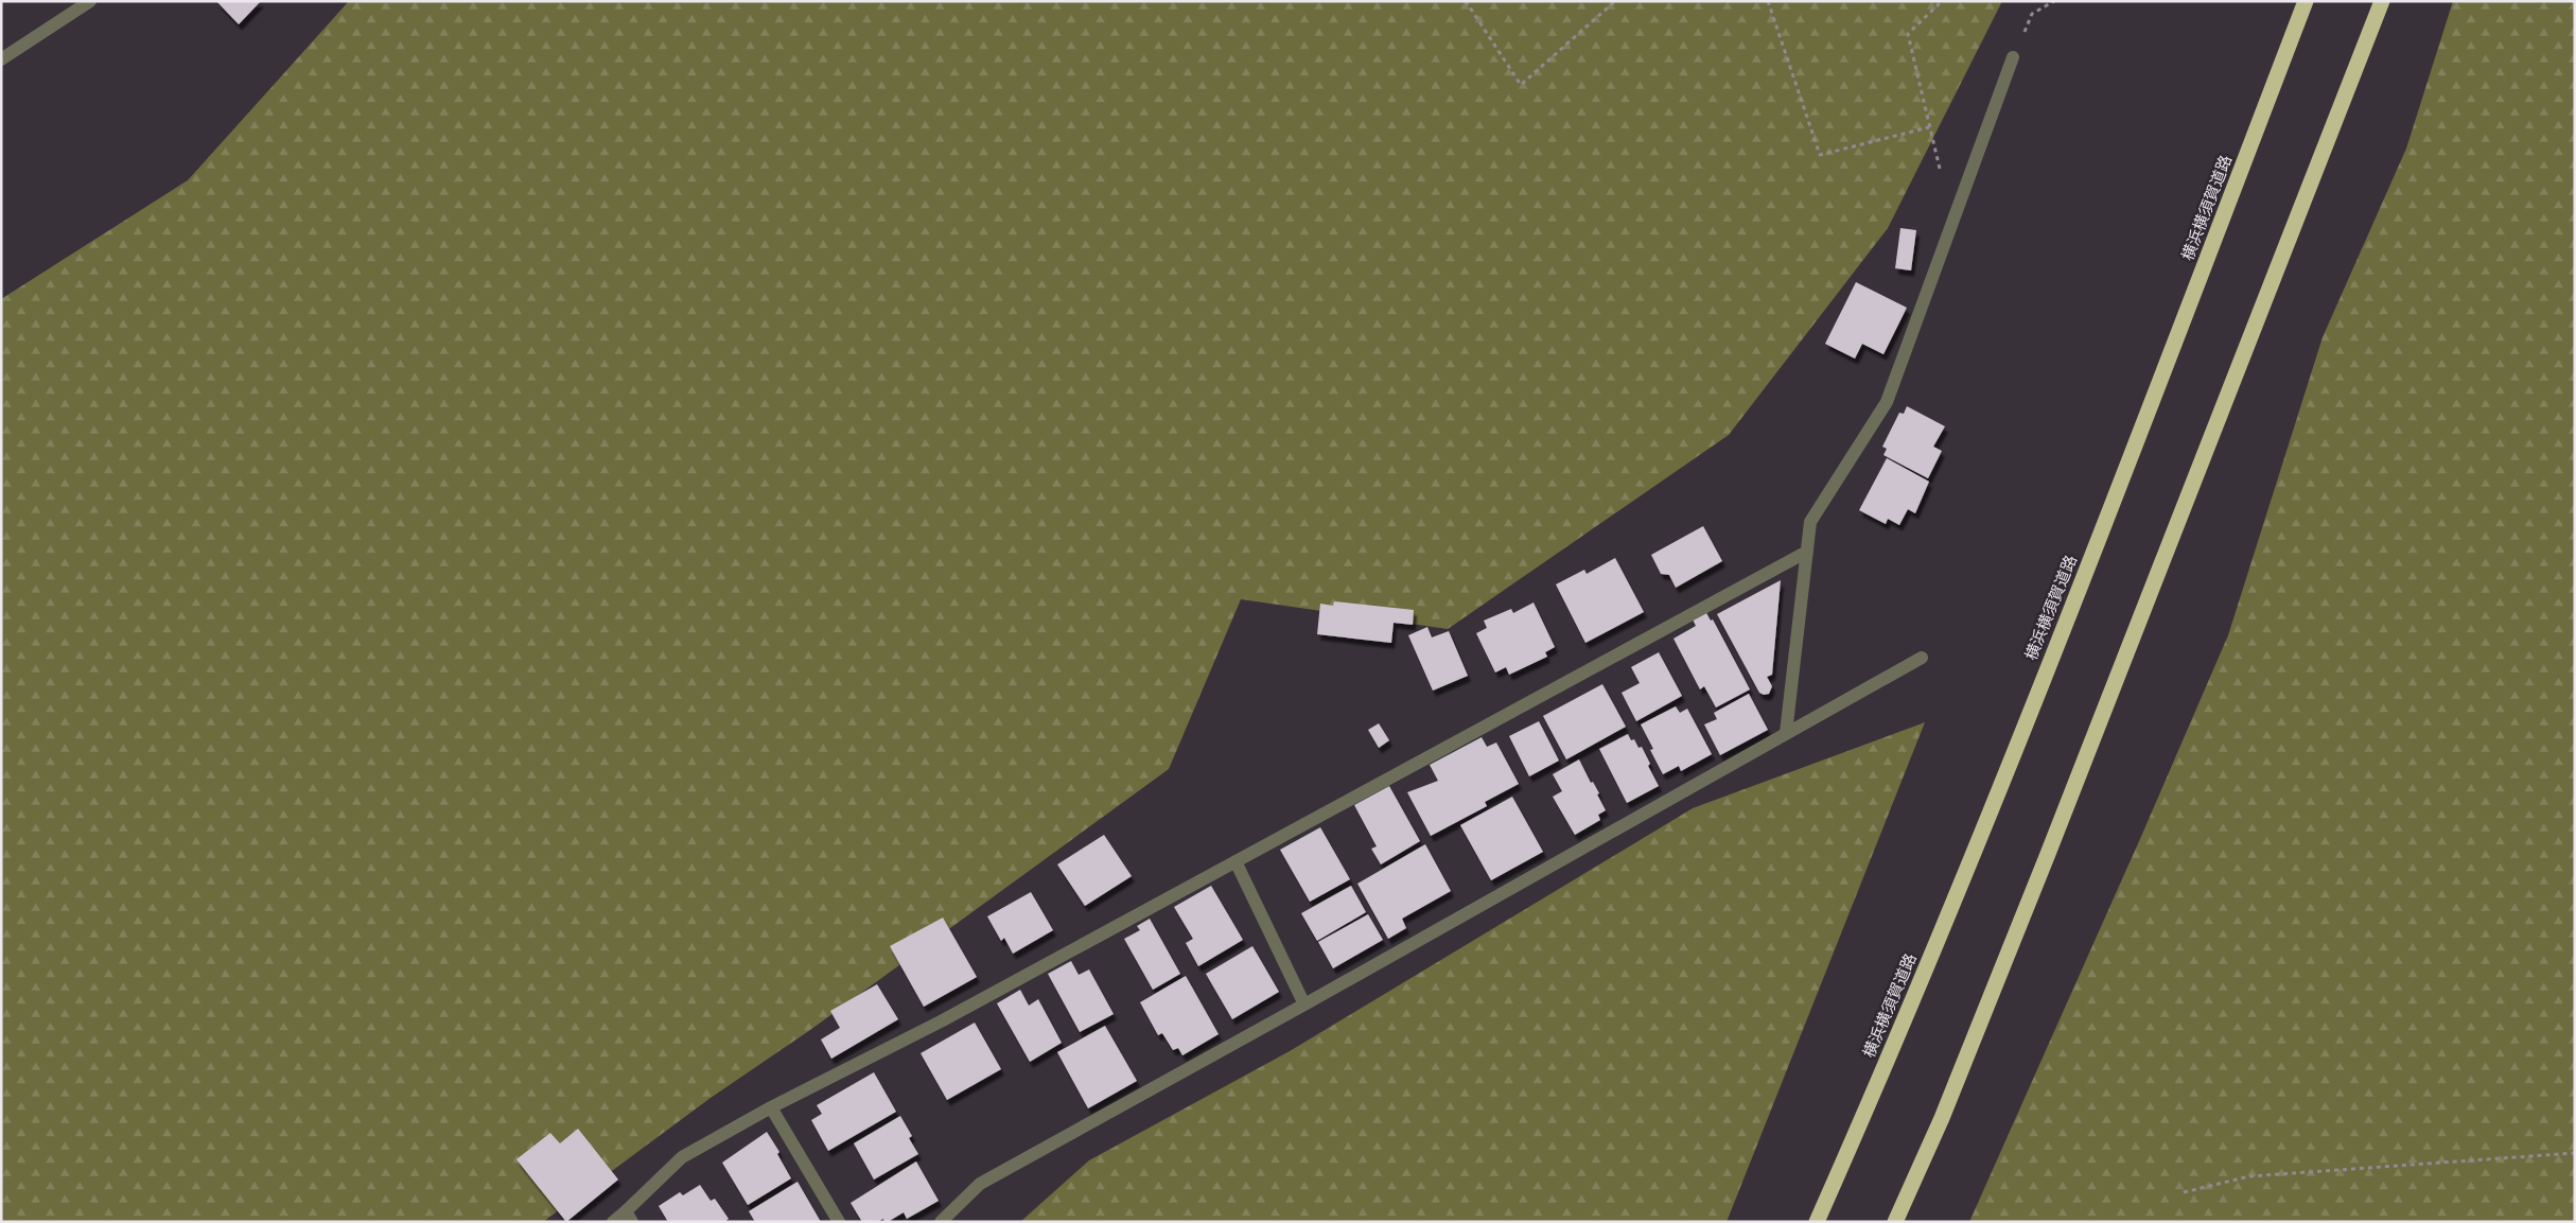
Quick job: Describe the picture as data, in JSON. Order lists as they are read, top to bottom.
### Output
{
  "streets": {
    "highway": ["横浜横須賀道路"]
  }
}
